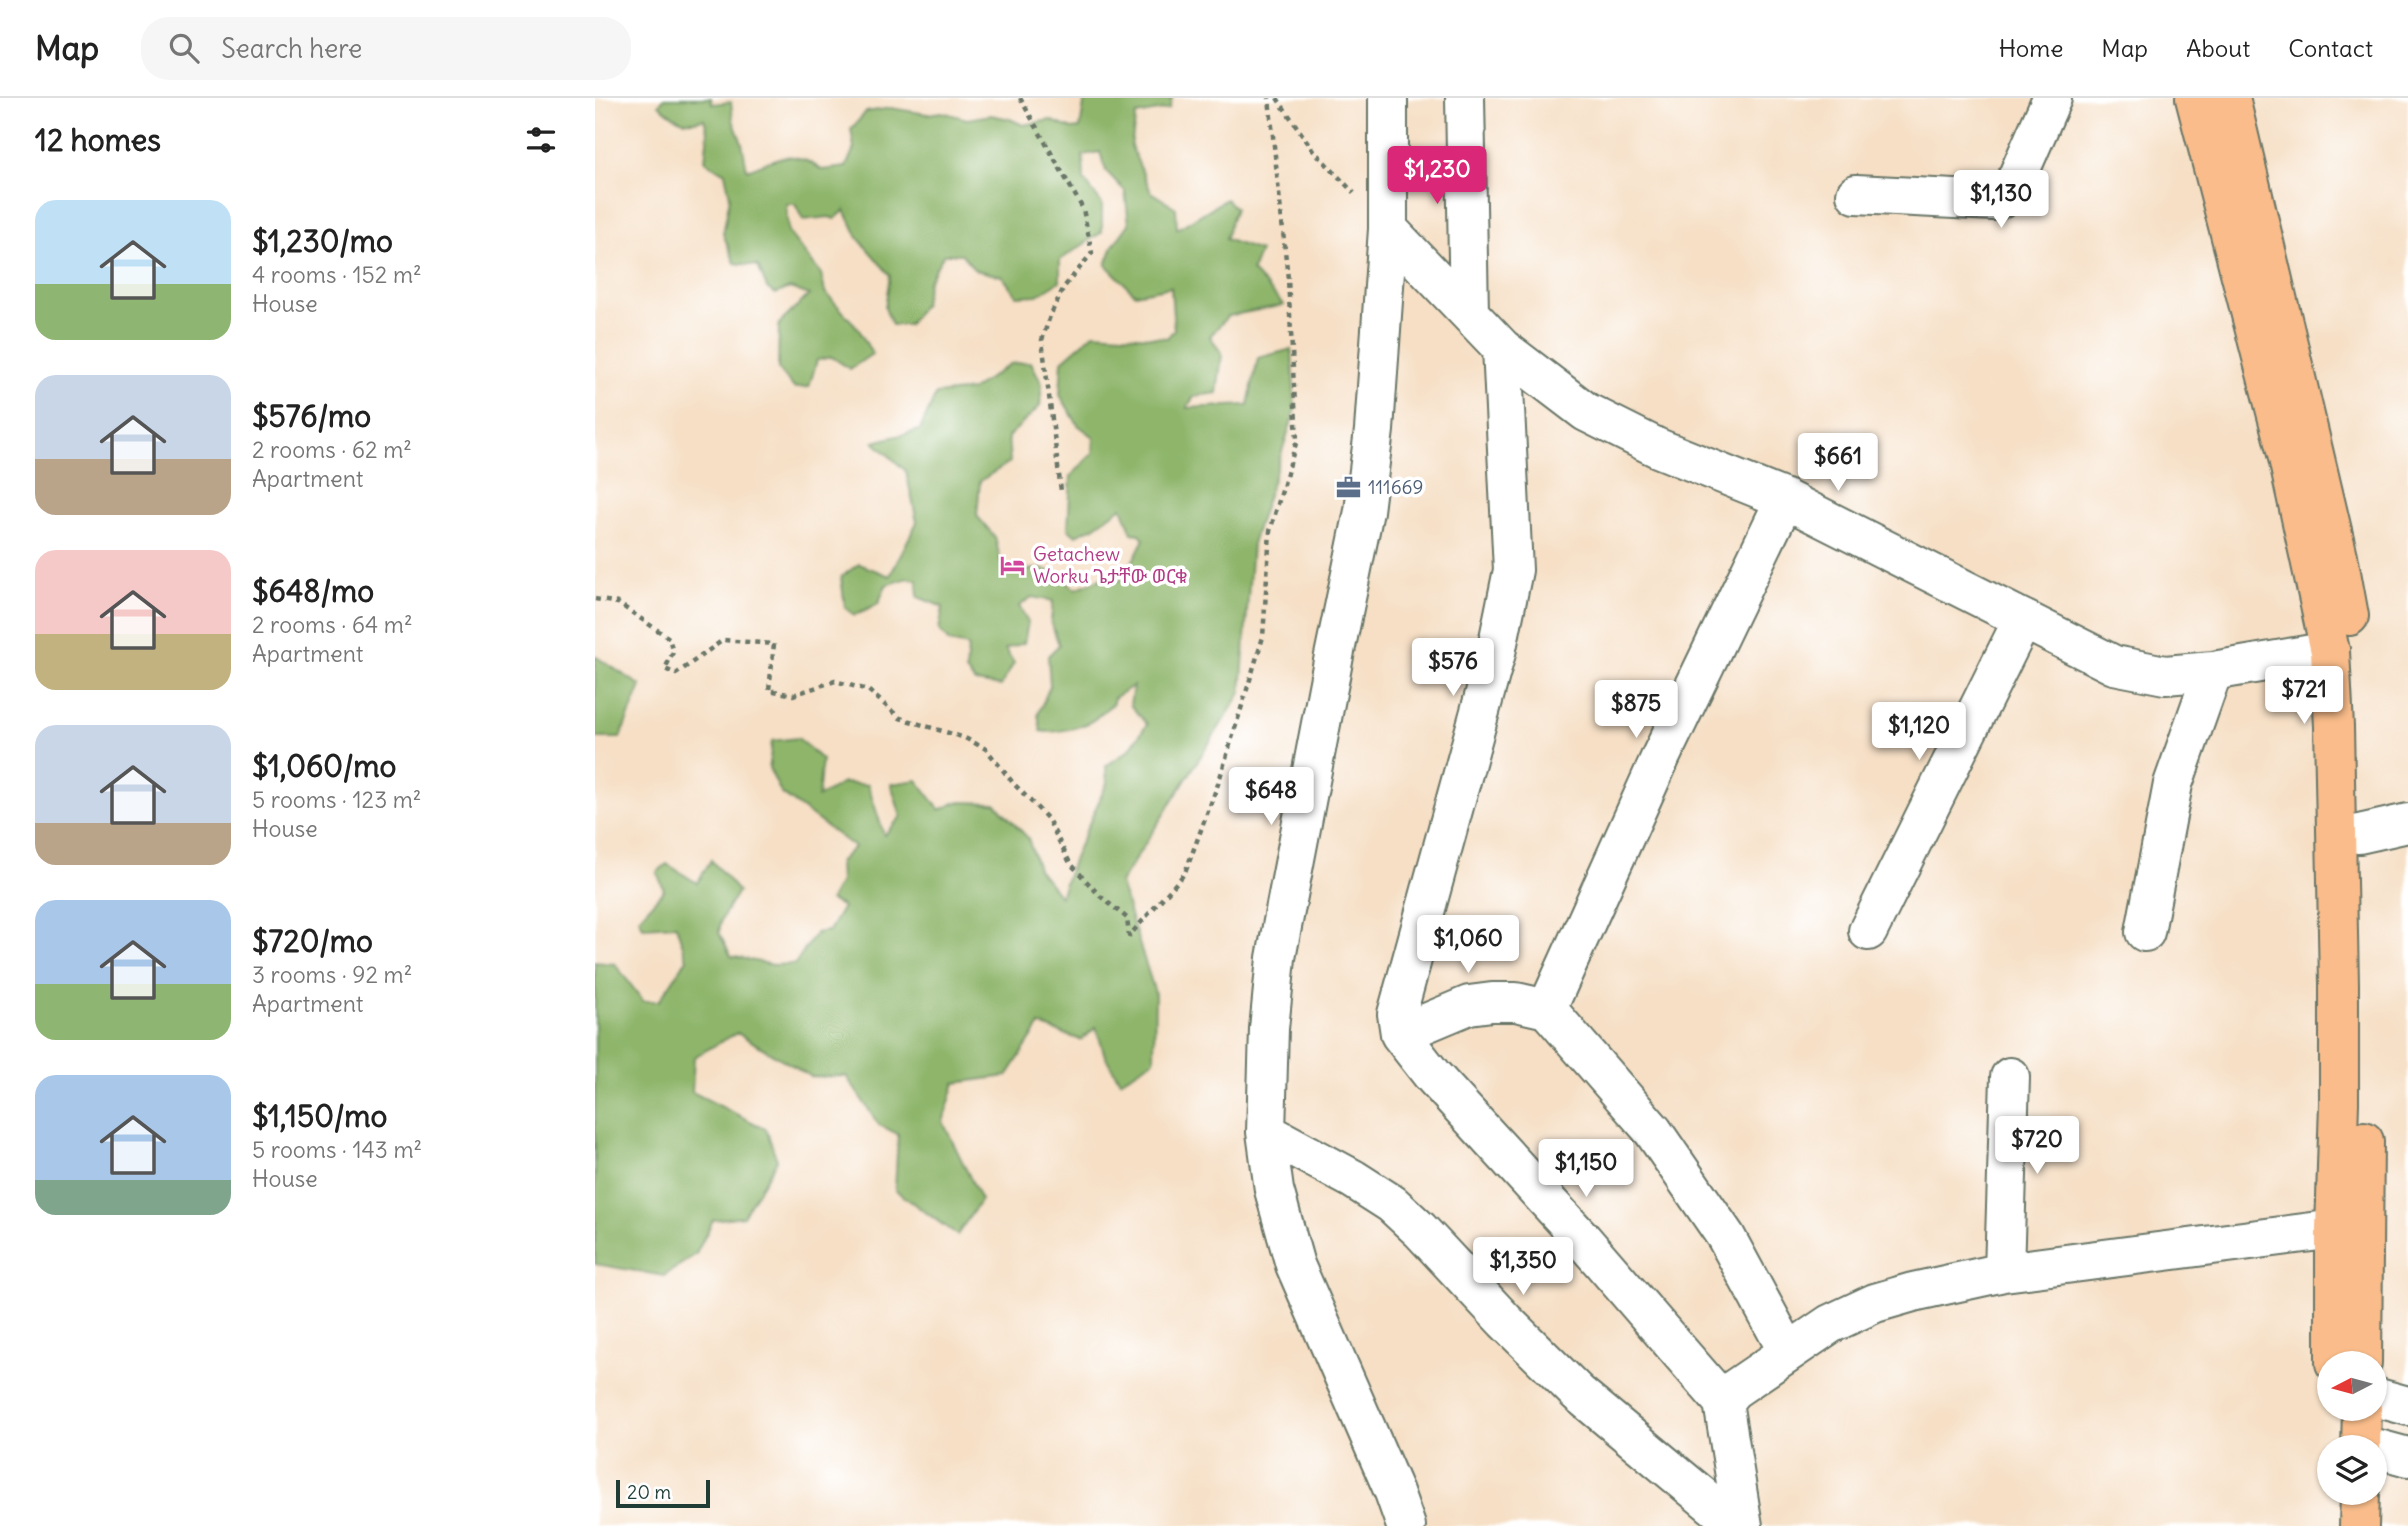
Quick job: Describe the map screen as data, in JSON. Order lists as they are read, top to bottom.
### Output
{
  "places": {
    "office": ["111669"],
    "hotel": ["Getachew Worku ጌታቸው ወርቁ"]
  },
  "scale_bar": "20 m",
  "north": "left",
  "page": {
    "header": "Map",
    "search": "Search here",
    "nav": [
      "Home",
      "Map",
      "About",
      "Contact"
    ],
    "heading": "12 homes",
    "price": [
      "$1,230",
      "$1,130",
      "$661",
      "$576",
      "$721",
      "$875",
      "$1,120",
      "$648",
      "$1,060",
      "$720",
      "$1,150",
      "$1,350"
    ],
    "list": [
      {
        "name": "$1,230/mo",
        "note": "4 rooms · 152 m² · House"
      },
      {
        "name": "$576/mo",
        "note": "2 rooms · 62 m² · Apartment"
      },
      {
        "name": "$648/mo",
        "note": "2 rooms · 64 m² · Apartment"
      },
      {
        "name": "$1,060/mo",
        "note": "5 rooms · 123 m² · House"
      },
      {
        "name": "$720/mo",
        "note": "3 rooms · 92 m² · Apartment"
      },
      {
        "name": "$1,150/mo",
        "note": "5 rooms · 143 m² · House"
      }
    ],
    "scale": "20 m"
  }
}
